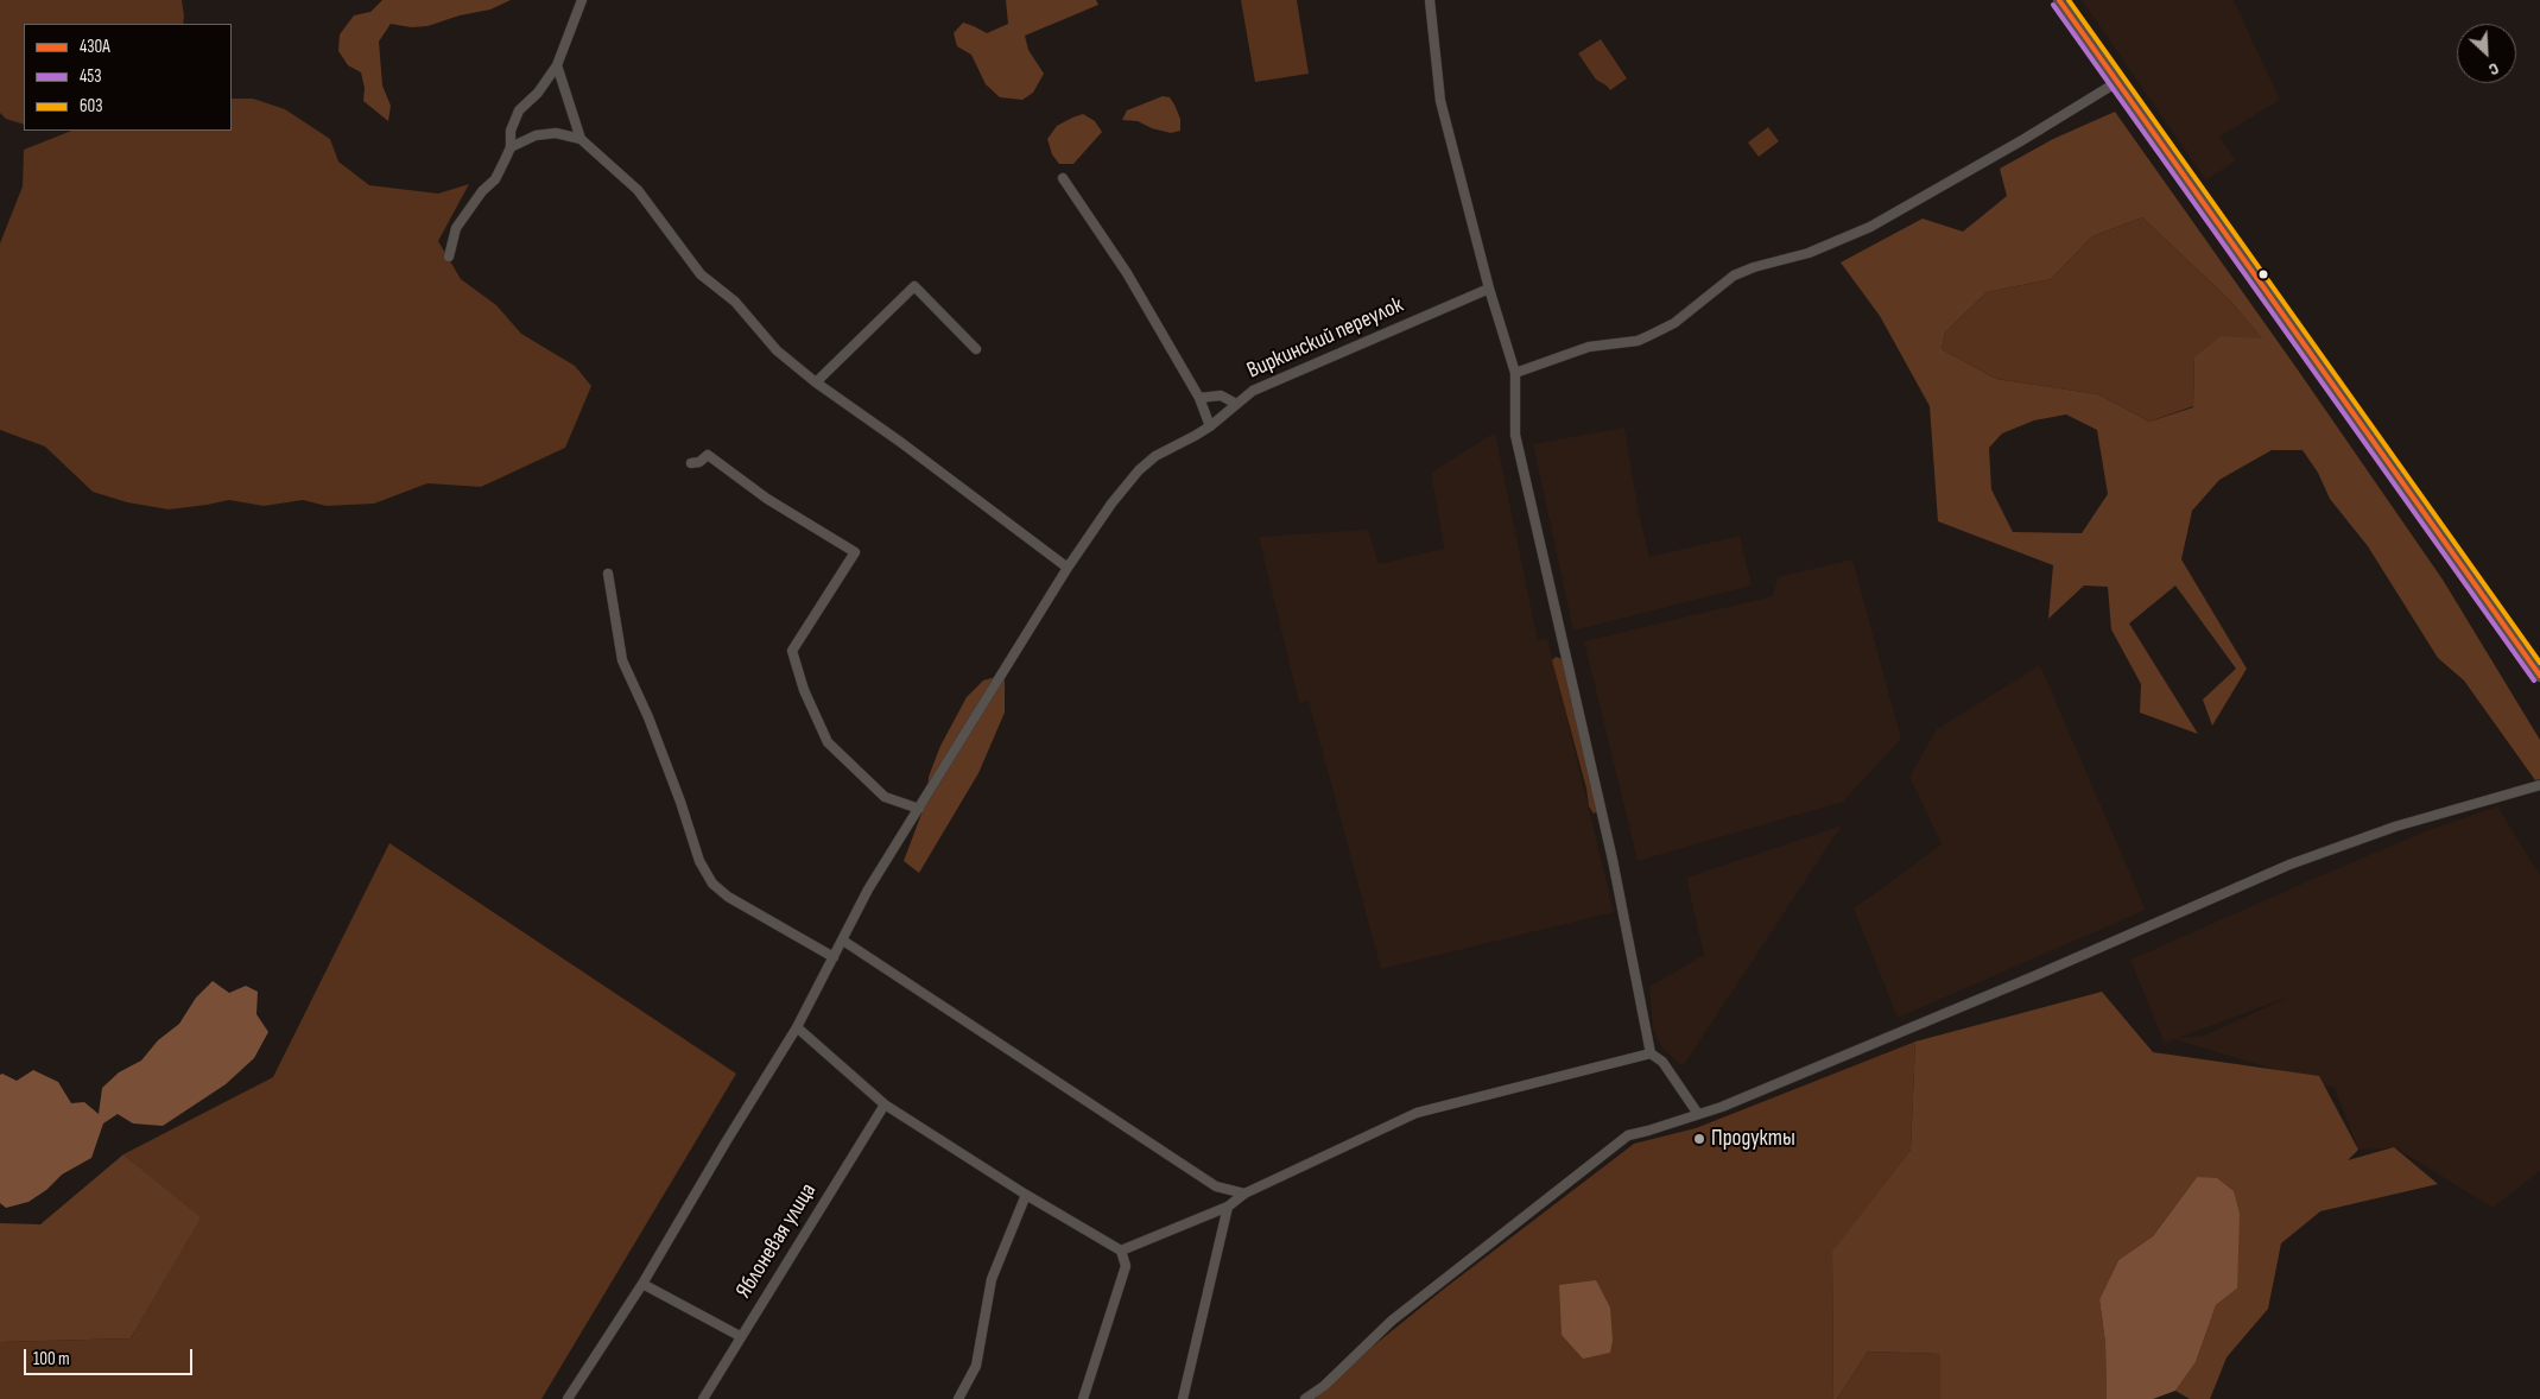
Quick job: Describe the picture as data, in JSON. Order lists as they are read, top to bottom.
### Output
{
  "streets": {
    "street": ["Виркинский переулок", "Яблоневая улица"]
  },
  "places": ["Продукты"],
  "lines": ["transit line 430А", "transit line 603", "transit line 453"],
  "legend": ["430А", "453", "603"],
  "scale_bar": "100 m",
  "north": "bottom right"
}
